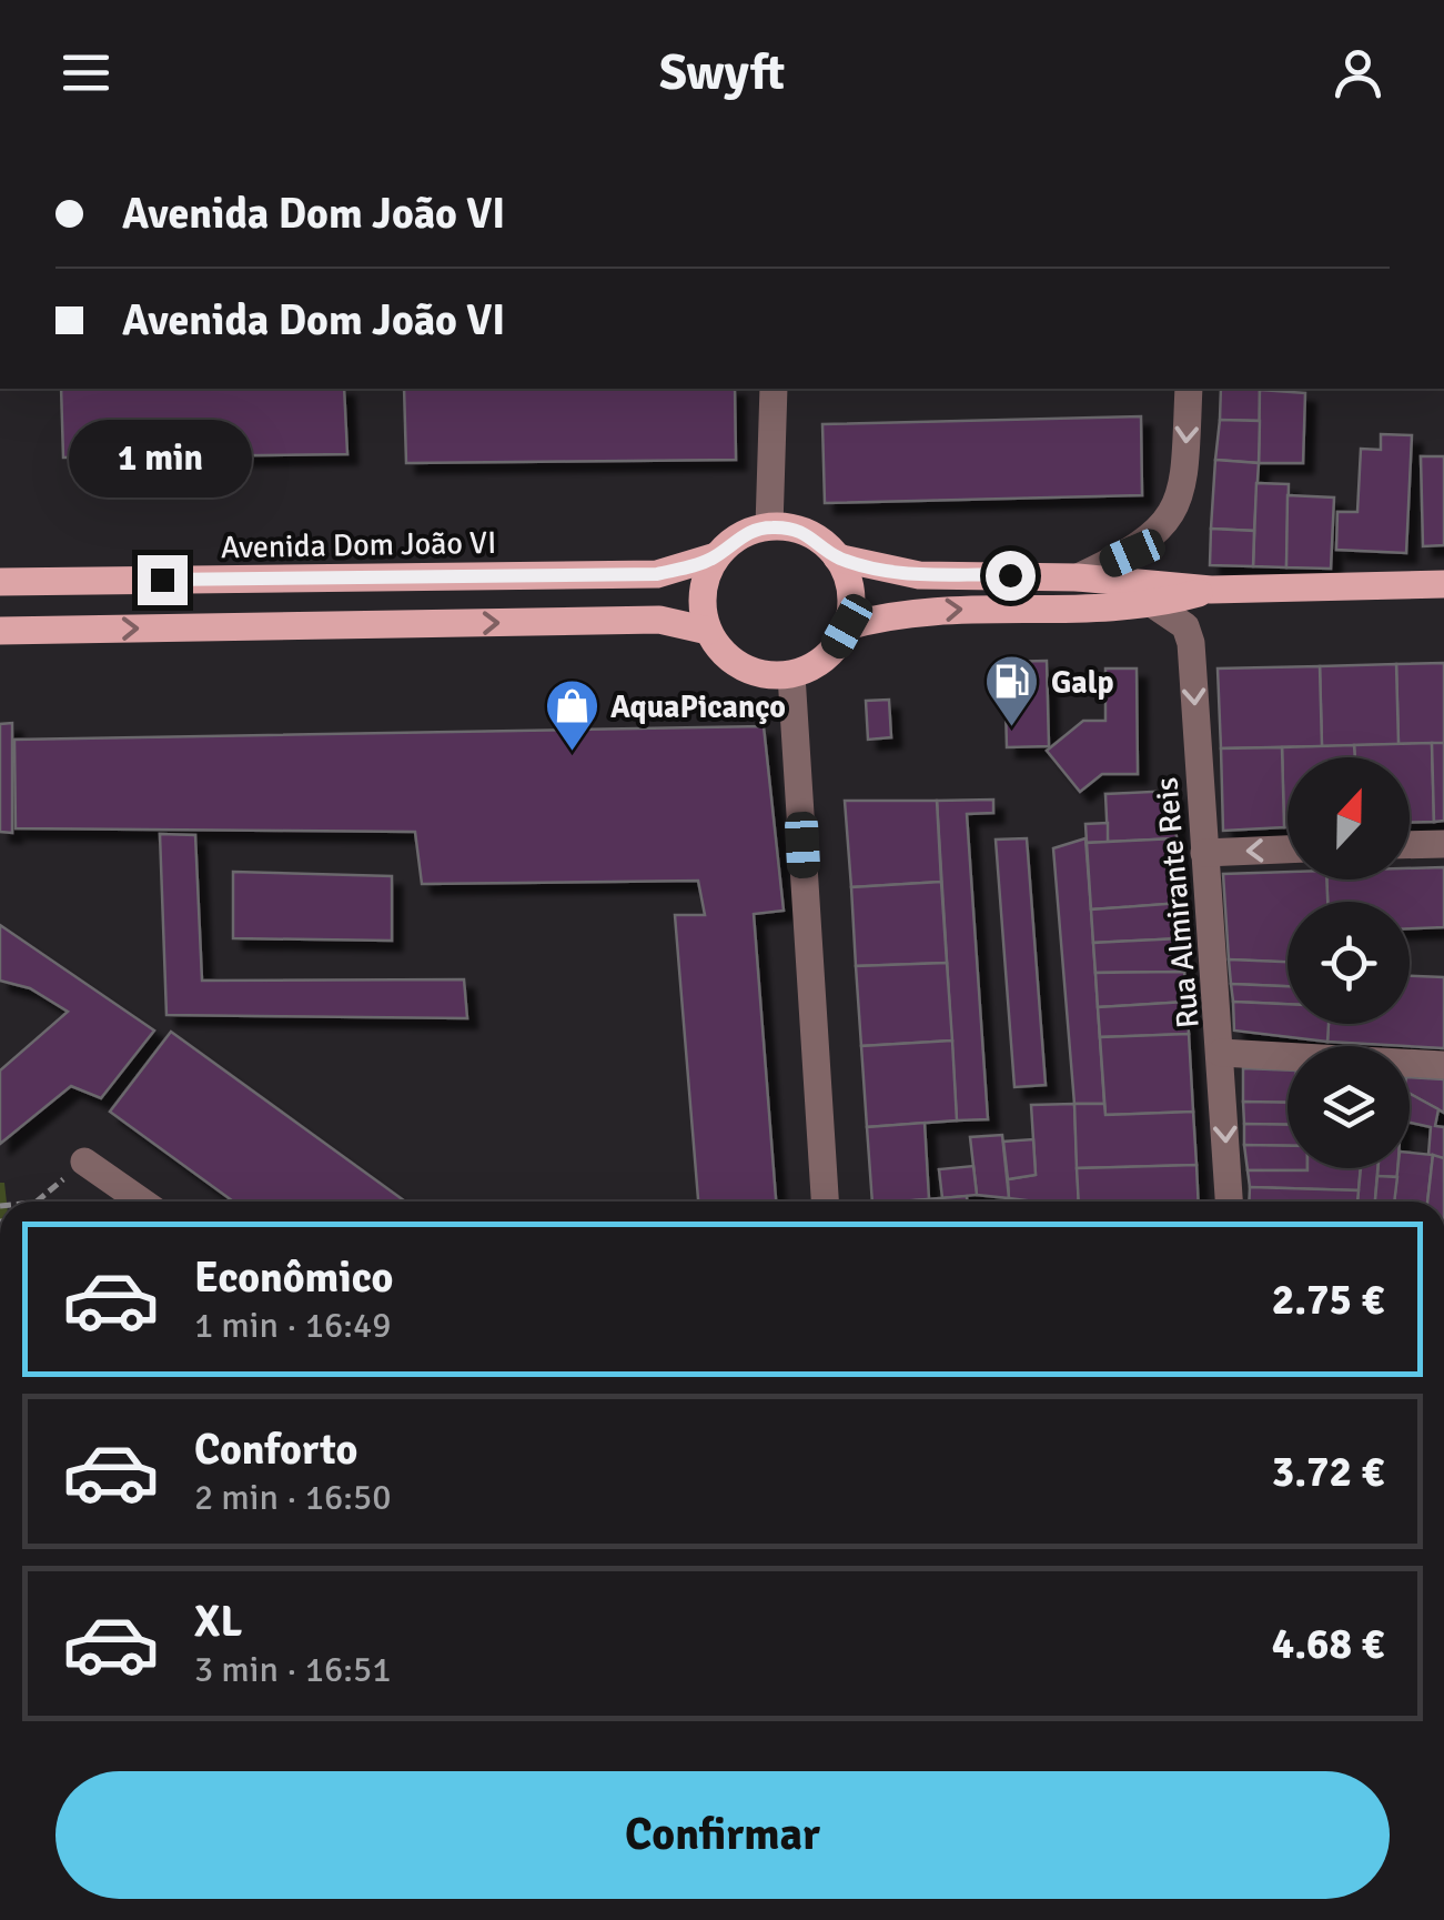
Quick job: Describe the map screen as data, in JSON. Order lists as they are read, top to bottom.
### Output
{
  "streets": {
    "main road": ["Avenida Dom João VI"],
    "street": ["Rua Almirante Reis"]
  },
  "one_way": ["Rua Almirante Reis"],
  "places": {
    "fuel station": ["Galp"],
    "shop": ["AquaPicanço"]
  },
  "north": "top",
  "page": {
    "header": "Swyft",
    "banner": ["Avenida Dom João VI", "Avenida Dom João VI"],
    "bubble": "1 min",
    "list": [
      {
        "name": "Econômico",
        "note": "1 min · 16:49",
        "value": "2.75 €"
      },
      {
        "name": "Conforto",
        "note": "2 min · 16:50",
        "value": "3.72 €"
      },
      {
        "name": "XL",
        "note": "3 min · 16:51",
        "value": "4.68 €"
      }
    ],
    "buttons": "Confirmar"
  }
}
